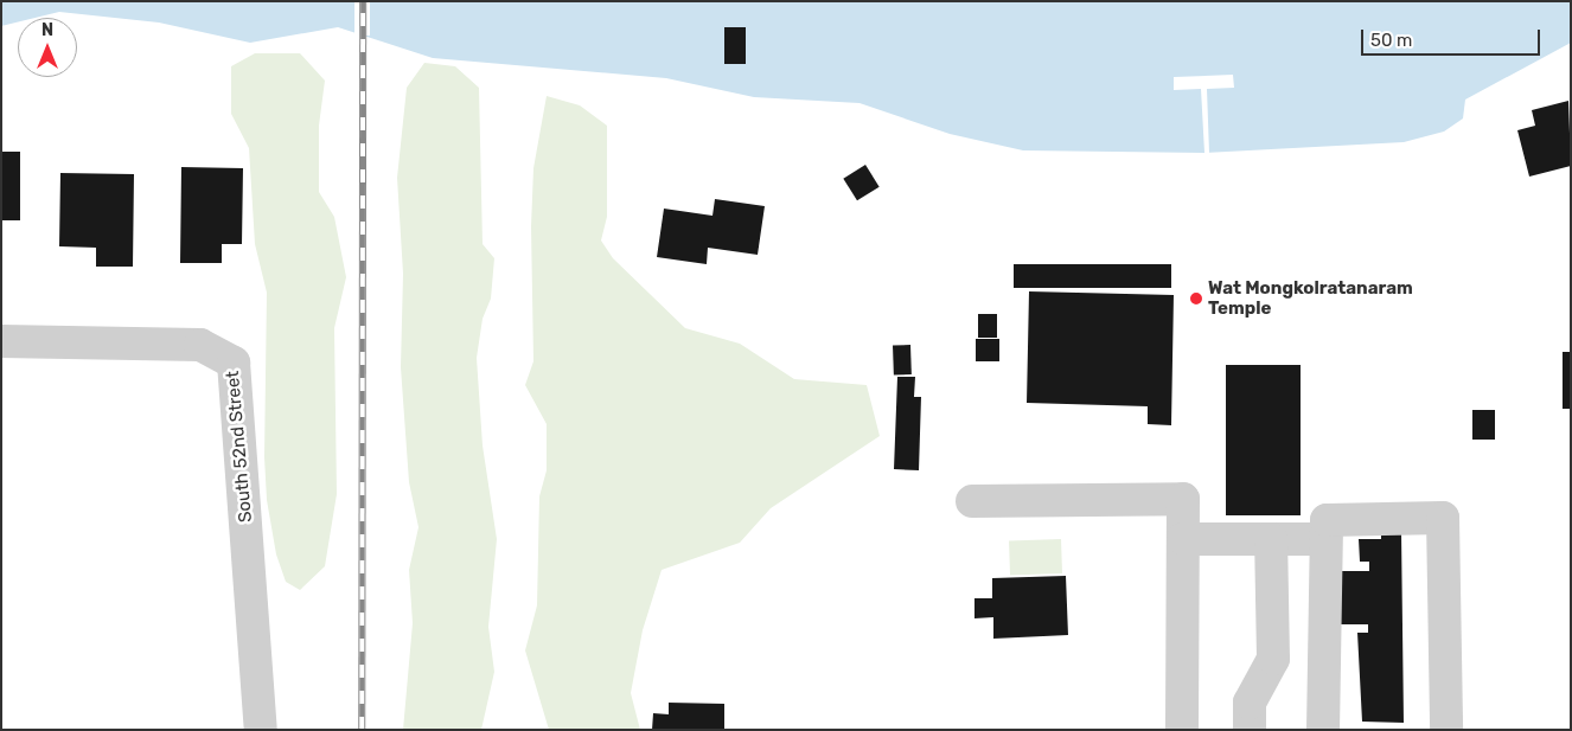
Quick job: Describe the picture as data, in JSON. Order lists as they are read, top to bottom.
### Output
{
  "streets": {
    "street": ["South 52nd Street"]
  },
  "places": ["Wat Mongkolratanaram Temple"],
  "scale_bar": "50 m",
  "north": "top"
}
